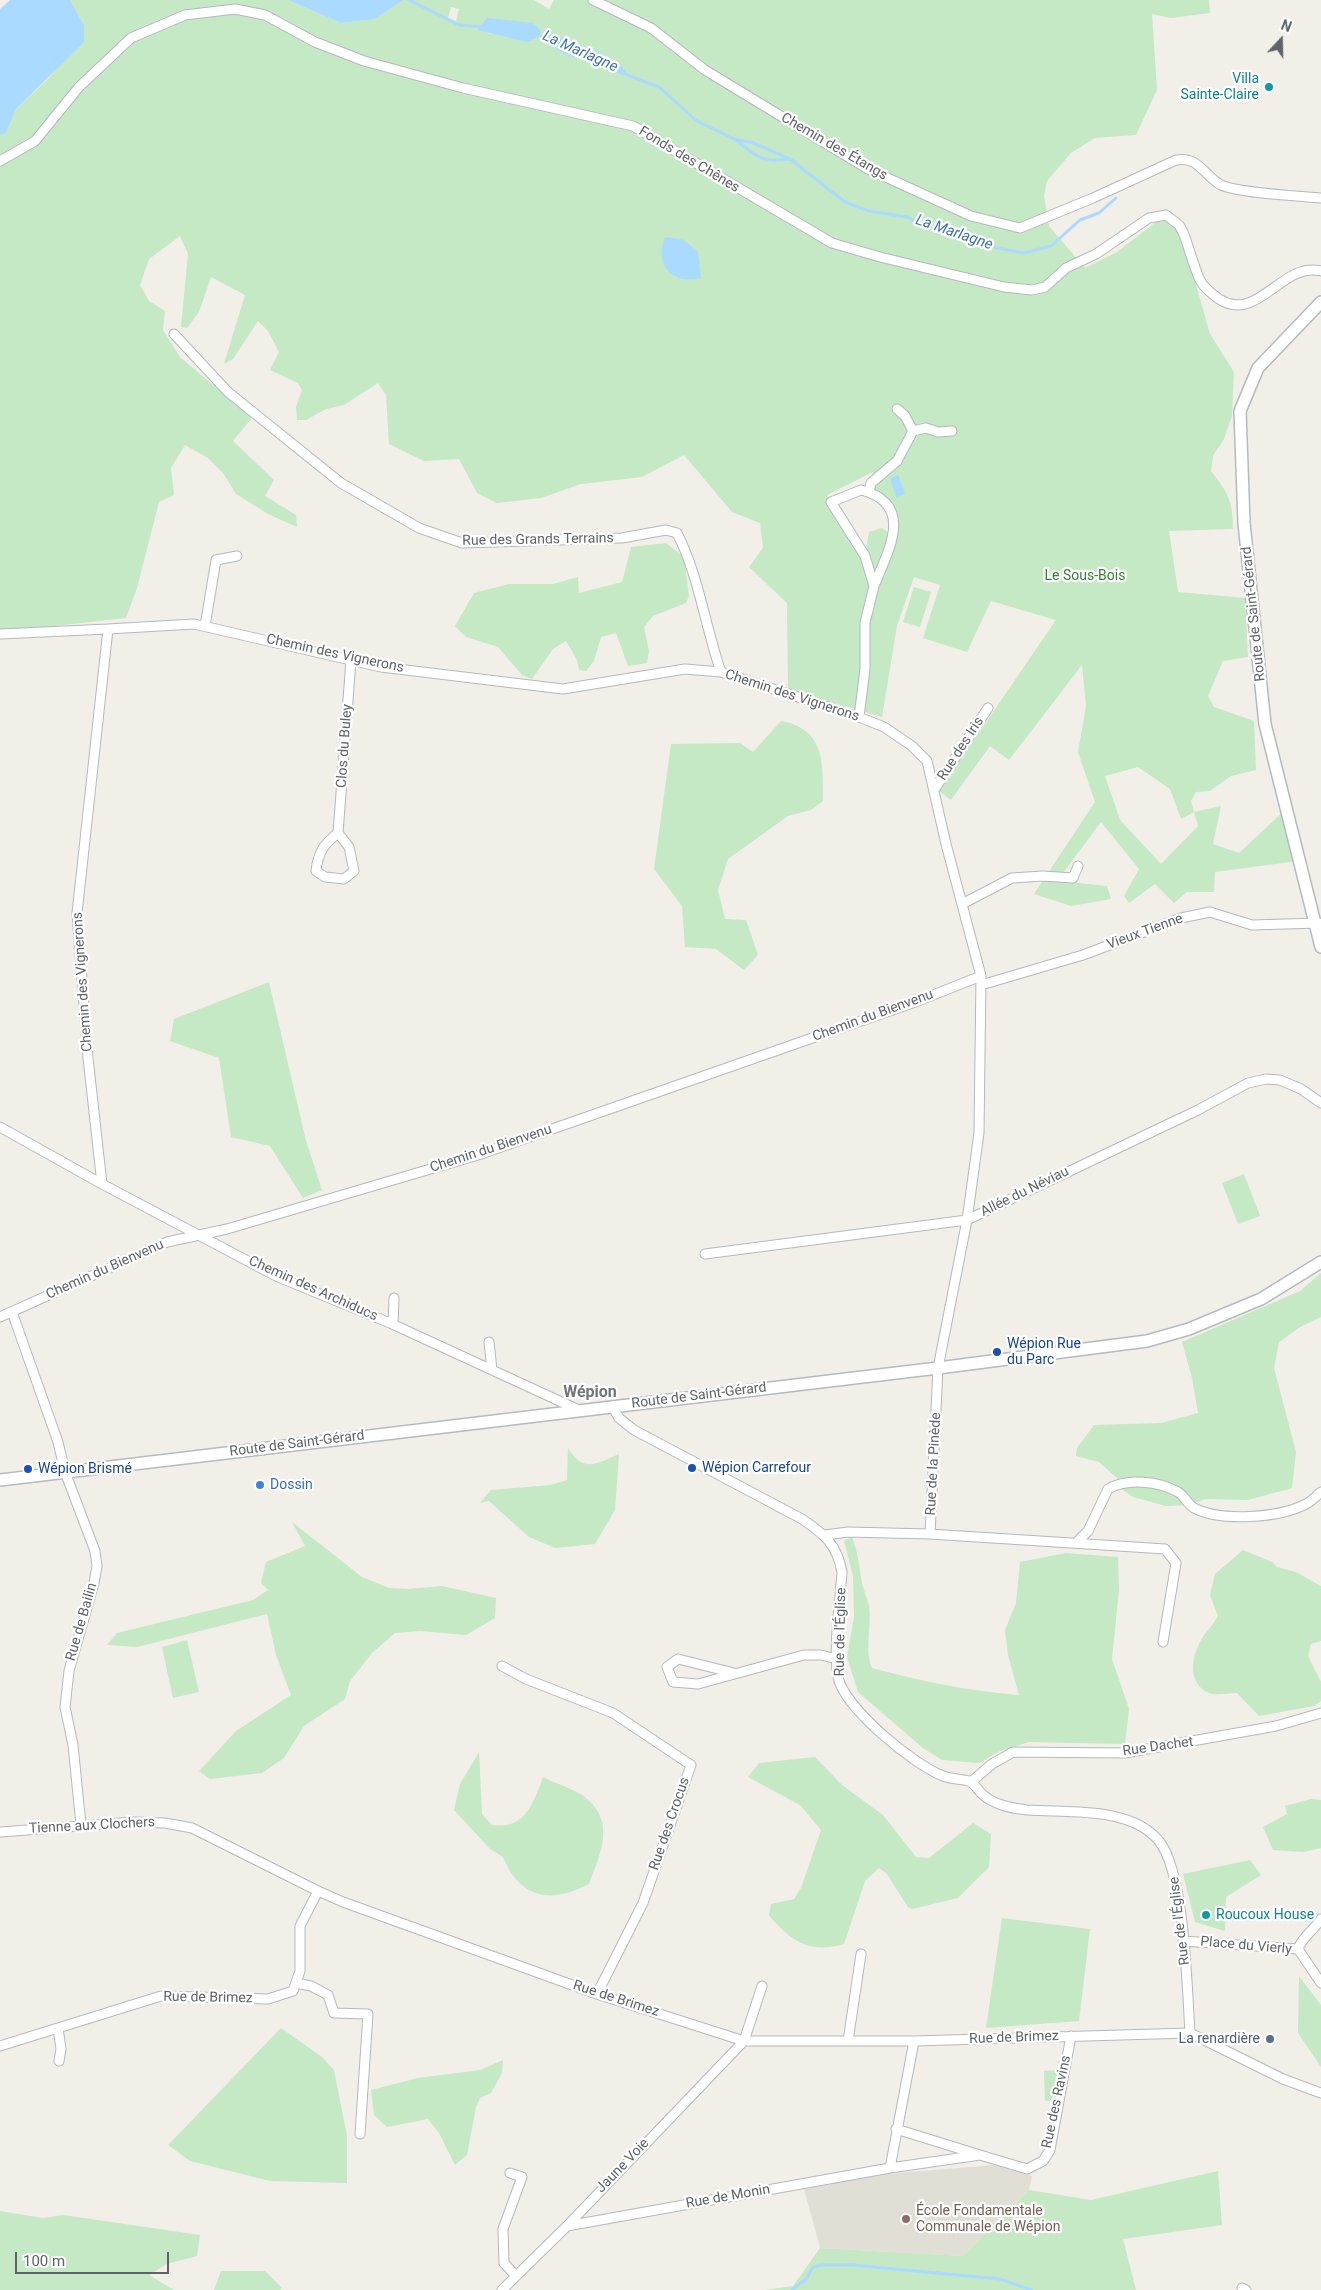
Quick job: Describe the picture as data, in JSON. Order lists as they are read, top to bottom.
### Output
{
  "streets": {
    "main road": ["Route de Saint-Gérard"],
    "street": [
      "Chemin des Étangs",
      "Fonds des Chênes",
      "Rue des Grands Terrains",
      "Chemin des Vignerons",
      "Clos du Buley",
      "Rue des Iris",
      "Vieux Tienne",
      "Chemin du Bienvenu",
      "Allée du Néviau",
      "Chemin des Archiducs",
      "Rue de la Pinède",
      "Rue de Bailin",
      "Rue de l'Église",
      "Rue Dachet",
      "Rue des Crocus",
      "Tienne aux Clochers",
      "Place du Vierly",
      "Rue de Brimez",
      "Rue des Ravins",
      "Jaune Voie",
      "Rue de Monin"
    ]
  },
  "crossings": [
    ["Rue des Grands Terrains", "Chemin des Vignerons"],
    ["Route de Saint-Gérard", "Vieux Tienne"],
    ["Route de Saint-Gérard", "Chemin des Archiducs"],
    ["Route de Saint-Gérard", "Rue de la Pinède"],
    ["Route de Saint-Gérard", "Rue de Bailin"],
    ["Route de Saint-Gérard", "Rue de l'Église"],
    ["Chemin des Vignerons", "Clos du Buley"],
    ["Chemin des Vignerons", "Rue des Iris"],
    ["Chemin des Vignerons", "Vieux Tienne"],
    ["Chemin des Vignerons", "Chemin du Bienvenu"],
    ["Chemin des Vignerons", "Allée du Néviau"],
    ["Chemin des Vignerons", "Chemin des Archiducs"],
    ["Chemin des Vignerons", "Rue de la Pinède"],
    ["Vieux Tienne", "Chemin du Bienvenu"],
    ["Chemin du Bienvenu", "Chemin des Archiducs"],
    ["Chemin du Bienvenu", "Rue de Bailin"],
    ["Allée du Néviau", "Rue de la Pinède"],
    ["Rue de Bailin", "Tienne aux Clochers"],
    ["Rue de l'Église", "Rue Dachet"],
    ["Rue de l'Église", "Place du Vierly"],
    ["Rue de l'Église", "Rue de Brimez"],
    ["Rue des Crocus", "Rue de Brimez"],
    ["Tienne aux Clochers", "Rue de Brimez"],
    ["Rue de Brimez", "Rue des Ravins"],
    ["Rue de Brimez", "Jaune Voie"],
    ["Rue des Ravins", "Rue de Monin"],
    ["Jaune Voie", "Rue de Monin"]
  ],
  "districts": ["Wépion"],
  "water": ["La Marlagne"],
  "parks": ["Le Sous-Bois"],
  "places": [
    "Villa Sainte-Claire",
    "Wépion Rue du Parc",
    "Wépion Carrefour",
    "Wépion Brismé",
    "Dossin",
    "Roucoux House",
    "La renardière",
    "École Fondamentale Communale de Wépion"
  ],
  "scale_bar": "100 m",
  "north": "top"
}
